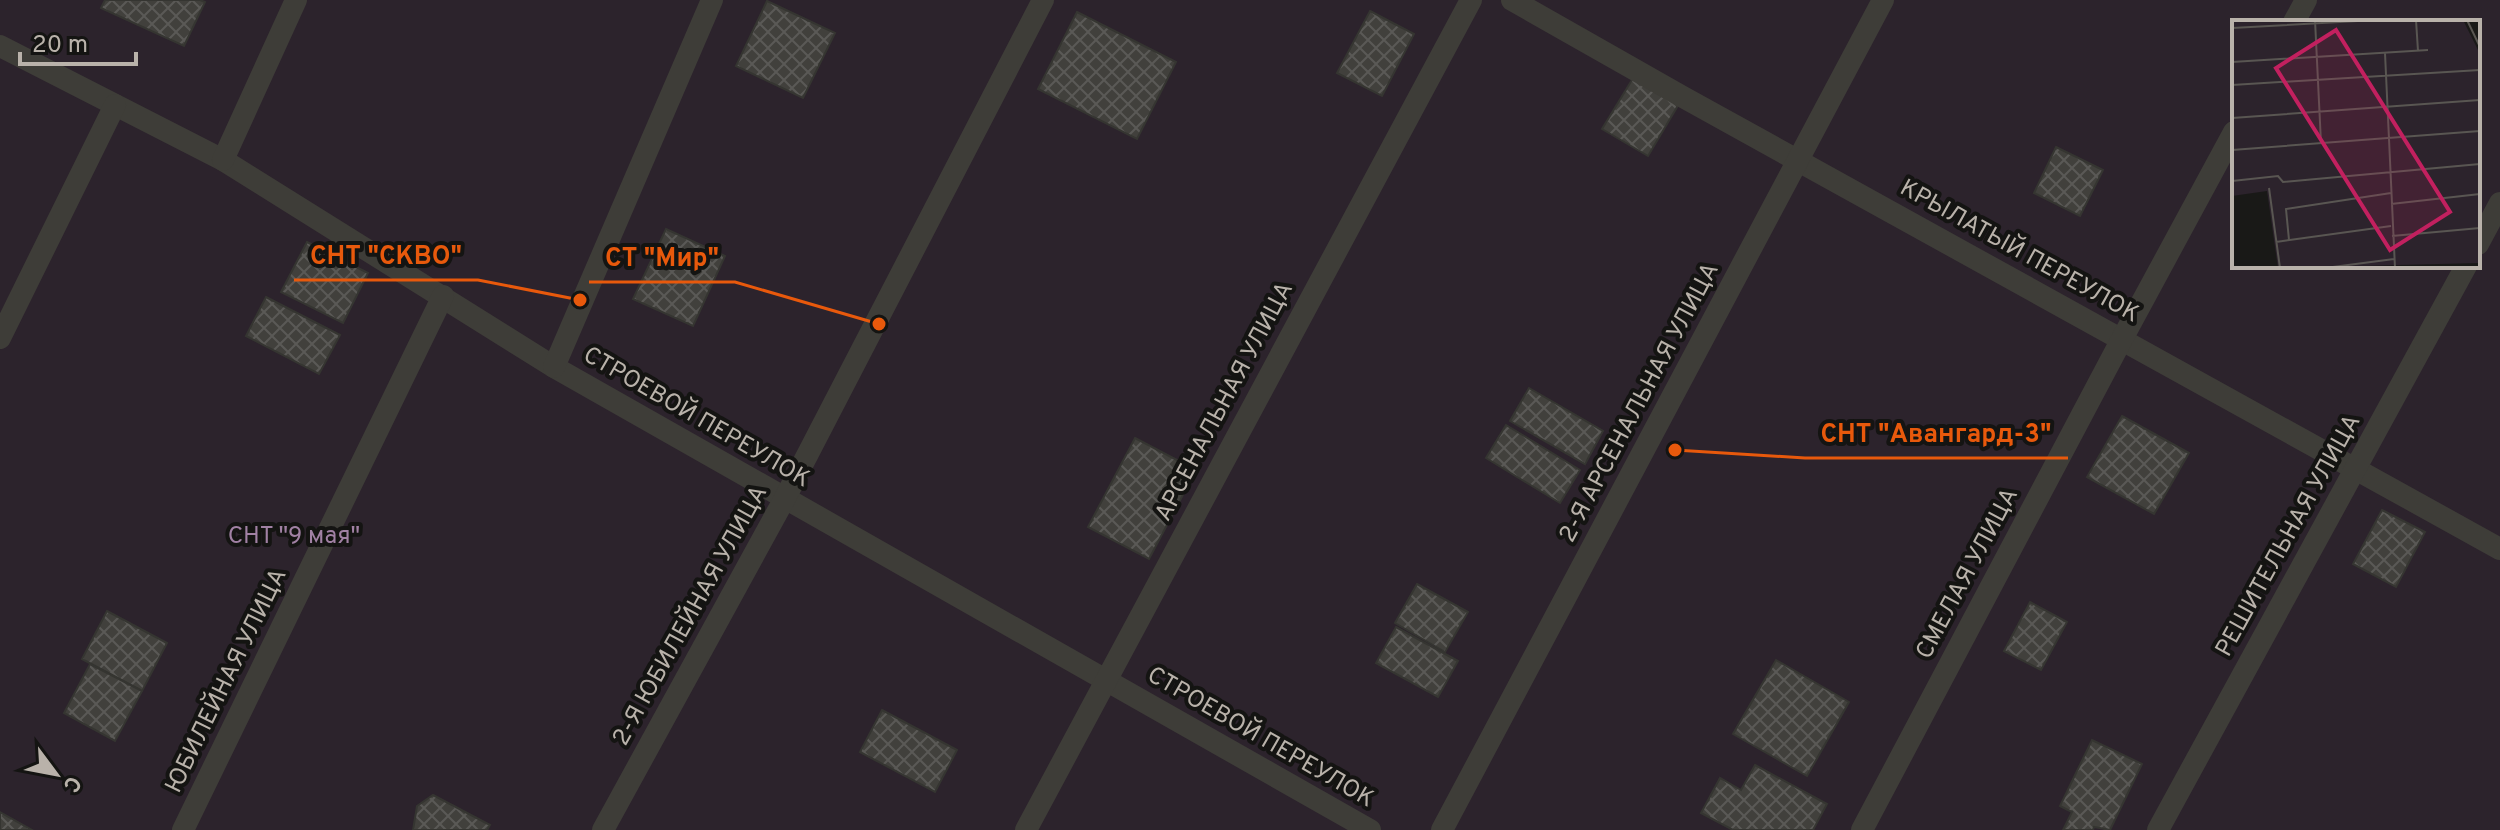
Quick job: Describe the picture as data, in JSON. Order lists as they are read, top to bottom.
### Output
{
  "streets": {
    "lane": [
      "КРЫЛАТЫЙ ПЕРЕУЛОК",
      "АРСЕНАЛЬНАЯ УЛИЦА",
      "2-Я АРСЕНАЛЬНАЯ УЛИЦА",
      "СТРОЕВОЙ ПЕРЕУЛОК",
      "РЕШИТЕЛЬНАЯ УЛИЦА",
      "СМЕЛАЯ УЛИЦА",
      "2-Я ЮБИЛЕЙНАЯ УЛИЦА",
      "ЮБИЛЕЙНАЯ УЛИЦА"
    ]
  },
  "crossings": [
    ["КРЫЛАТЫЙ ПЕРЕУЛОК", "2-Я АРСЕНАЛЬНАЯ УЛИЦА"],
    ["КРЫЛАТЫЙ ПЕРЕУЛОК", "РЕШИТЕЛЬНАЯ УЛИЦА"],
    ["КРЫЛАТЫЙ ПЕРЕУЛОК", "СМЕЛАЯ УЛИЦА"],
    ["АРСЕНАЛЬНАЯ УЛИЦА", "СТРОЕВОЙ ПЕРЕУЛОК"],
    ["СТРОЕВОЙ ПЕРЕУЛОК", "2-Я ЮБИЛЕЙНАЯ УЛИЦА"],
    ["СТРОЕВОЙ ПЕРЕУЛОК", "ЮБИЛЕЙНАЯ УЛИЦА"]
  ],
  "parks": ["СНТ \"9 мая\""],
  "places": ["СНТ \"СКВО\"", "СТ \"Мир\"", "СНТ \"Авангард-3\""],
  "scale_bar": "20 m",
  "north": "bottom right"
}
